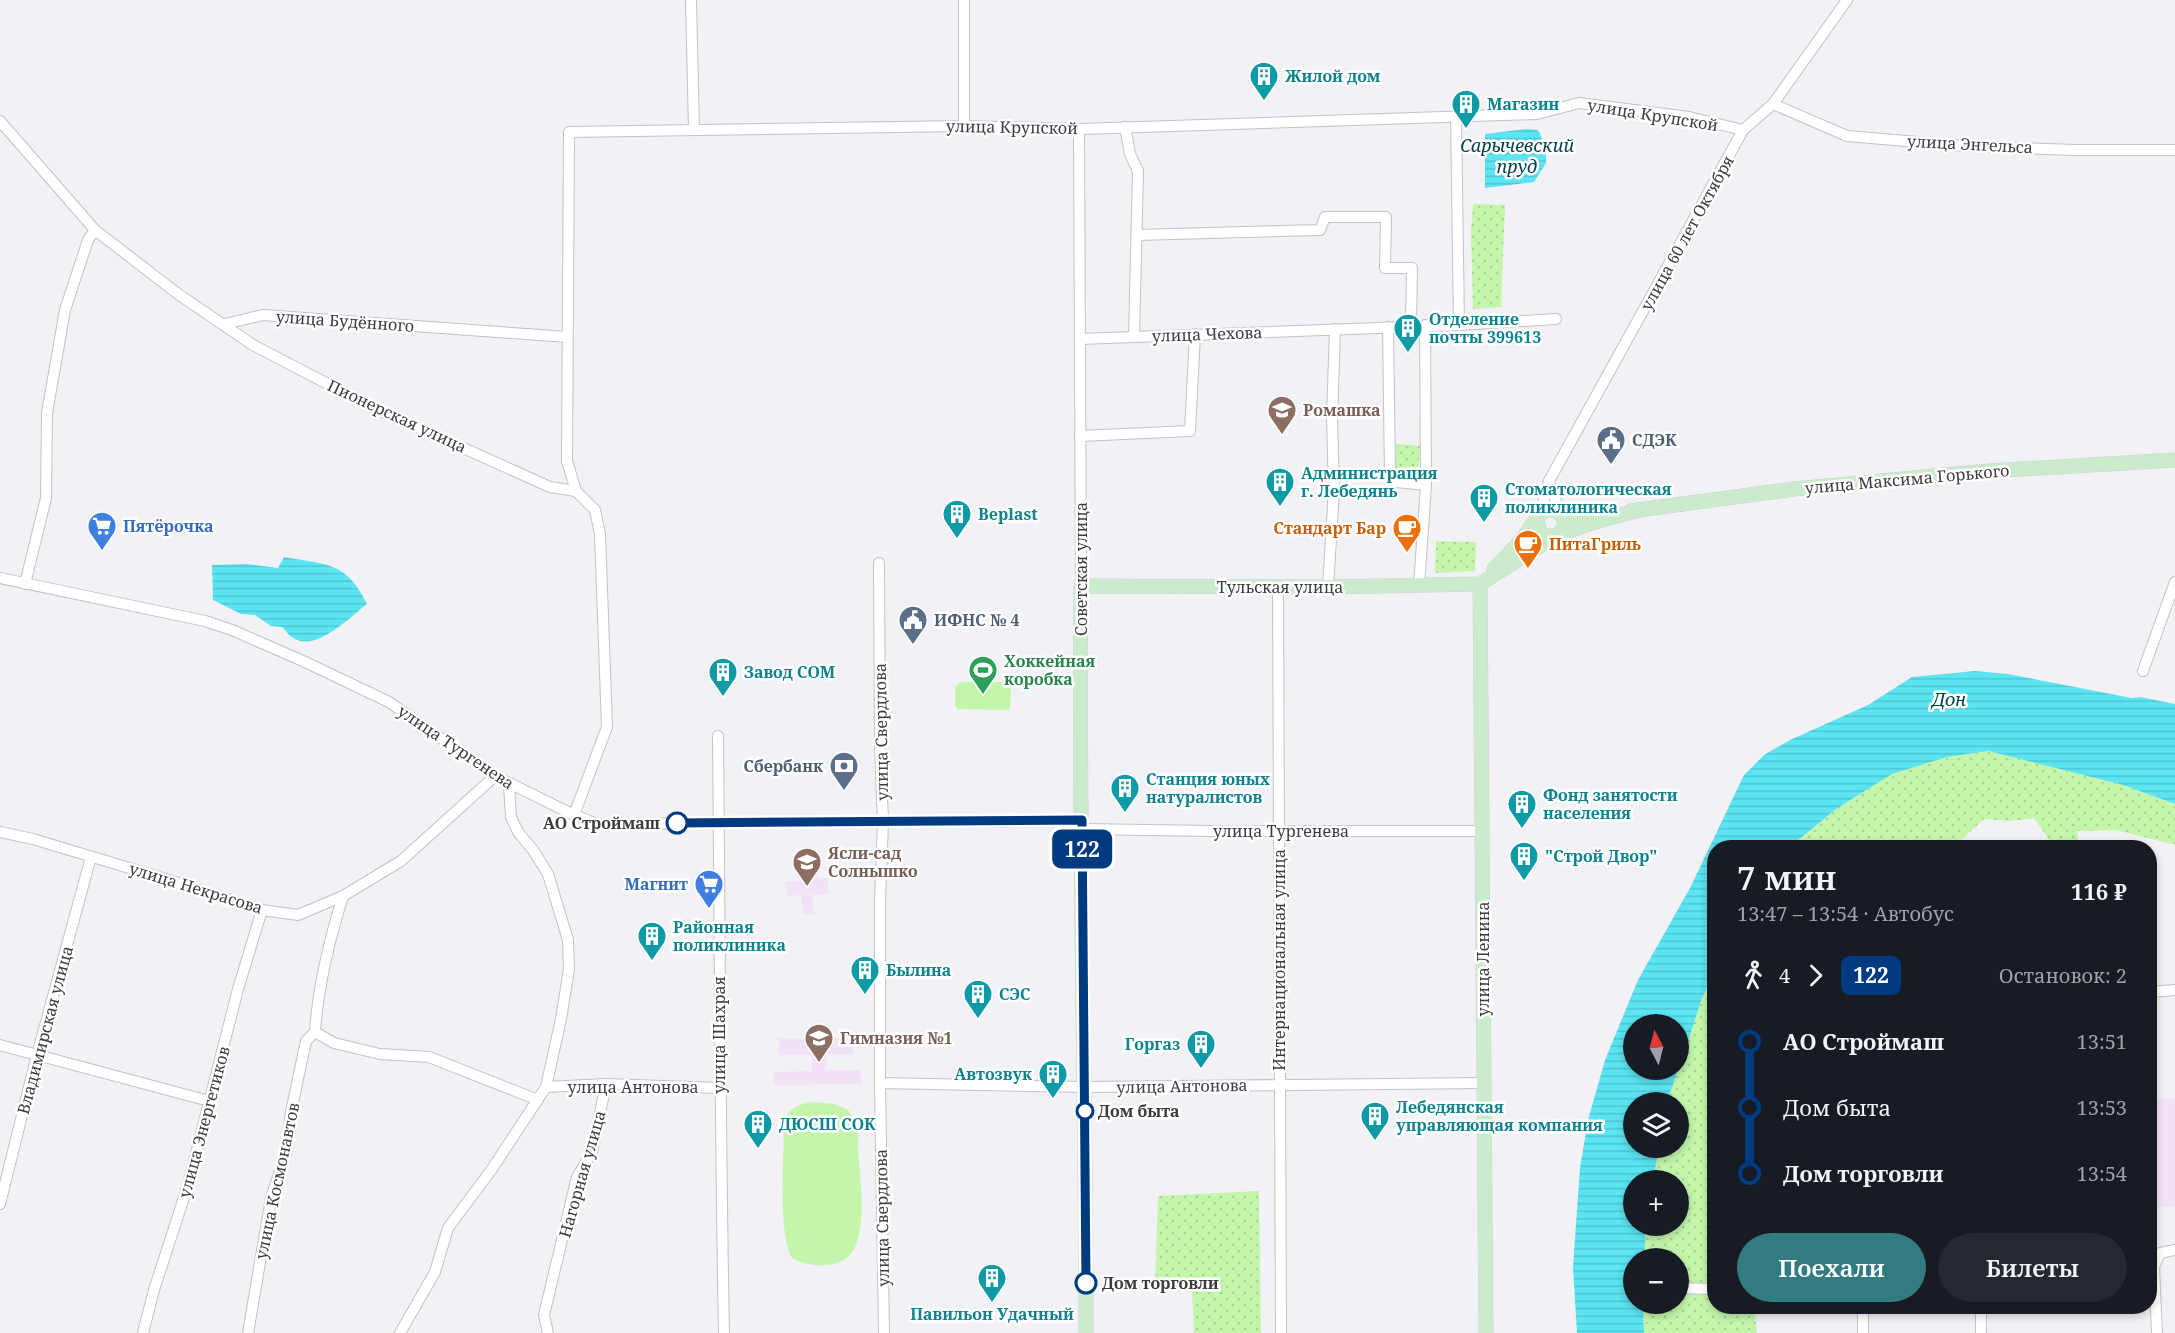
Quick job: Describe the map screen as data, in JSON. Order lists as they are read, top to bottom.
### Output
{
  "streets": {
    "main road": [
      "улица Максима Горького",
      "Советская улица",
      "Тульская улица",
      "улица Ленина"
    ],
    "street": [
      "улица Крупской",
      "улица Энгельса",
      "улица 60 лет Октября",
      "улица Будённого",
      "улица Чехова",
      "Пионерская улица",
      "улица Свердлова",
      "улица Тургенева",
      "улица Некрасова",
      "Интернациональная улица",
      "Владимирская улица",
      "улица Шахрая",
      "улица Антонова",
      "улица Энергетиков",
      "Нагорная улица",
      "улица Космонавтов"
    ]
  },
  "crossings": [
    ["улица Крупской", "улица 60 лет Октября"],
    ["улица Крупской", "улица Будённого"],
    ["улица Крупской", "Советская улица"],
    ["улица Энгельса", "улица 60 лет Октября"],
    ["улица 60 лет Октября", "улица Максима Горького"],
    ["улица Будённого", "Пионерская улица"],
    ["улица Чехова", "Советская улица"],
    ["Советская улица", "Тульская улица"],
    ["Советская улица", "улица Тургенева"],
    ["Советская улица", "улица Антонова"],
    ["Тульская улица", "улица Ленина"],
    ["Тульская улица", "Интернациональная улица"],
    ["улица Свердлова", "улица Тургенева"],
    ["улица Свердлова", "улица Антонова"],
    ["улица Тургенева", "улица Некрасова"],
    ["улица Тургенева", "улица Ленина"],
    ["улица Тургенева", "Интернациональная улица"],
    ["улица Тургенева", "улица Шахрая"],
    ["улица Некрасова", "Владимирская улица"],
    ["улица Некрасова", "улица Энергетиков"],
    ["улица Некрасова", "улица Космонавтов"],
    ["улица Ленина", "улица Антонова"],
    ["Интернациональная улица", "улица Антонова"],
    ["улица Шахрая", "улица Антонова"],
    ["улица Антонова", "Нагорная улица"]
  ],
  "water": ["Сарычевский пруд", "Дон"],
  "places": {
    "building": [
      "Жилой дом",
      "Магазин",
      "Отделение почты 399613",
      "Администрация г. Лебедянь",
      "Стоматологическая поликлиника",
      "Beplast",
      "Завод СОМ",
      "Станция юных натуралистов",
      "Фонд занятости населения",
      "\"Строй Двор\"",
      "Районная поликлиника",
      "Былина",
      "СЭС",
      "Горгаз",
      "Автозвук",
      "Лебедянская управляющая компания",
      "ДЮСШ СОК",
      "Павильон Удачный"
    ],
    "school or university": ["Ромашка", "Ясли-сад Солнышко", "Гимназия №1"],
    "public building": ["СДЭК", "ИФНС № 4"],
    "supermarket": ["Пятёрочка", "Магнит"],
    "cafe": ["Стандарт Бар", "ПитаГриль"],
    "sports": ["Хоккейная коробка"],
    "bank": ["Сбербанк"],
    "other": ["АО Строймаш", "Дом быта", "Дом торговли"]
  },
  "lines": ["bus line 122"],
  "north": "top",
  "page": {
    "on_map": "122",
    "heading": ["7 мин", "13:47 – 13:54 · Автобус", "116 ₽"],
    "legs": ["4", "122", "Остановок: 2"],
    "list": [
      {
        "name": "АО Строймаш",
        "value": "13:51"
      },
      {
        "name": "Дом быта",
        "value": "13:53"
      },
      {
        "name": "Дом торговли",
        "value": "13:54"
      }
    ],
    "map_buttons": ["+", "−"],
    "buttons": ["Поехали", "Билеты"]
  }
}
